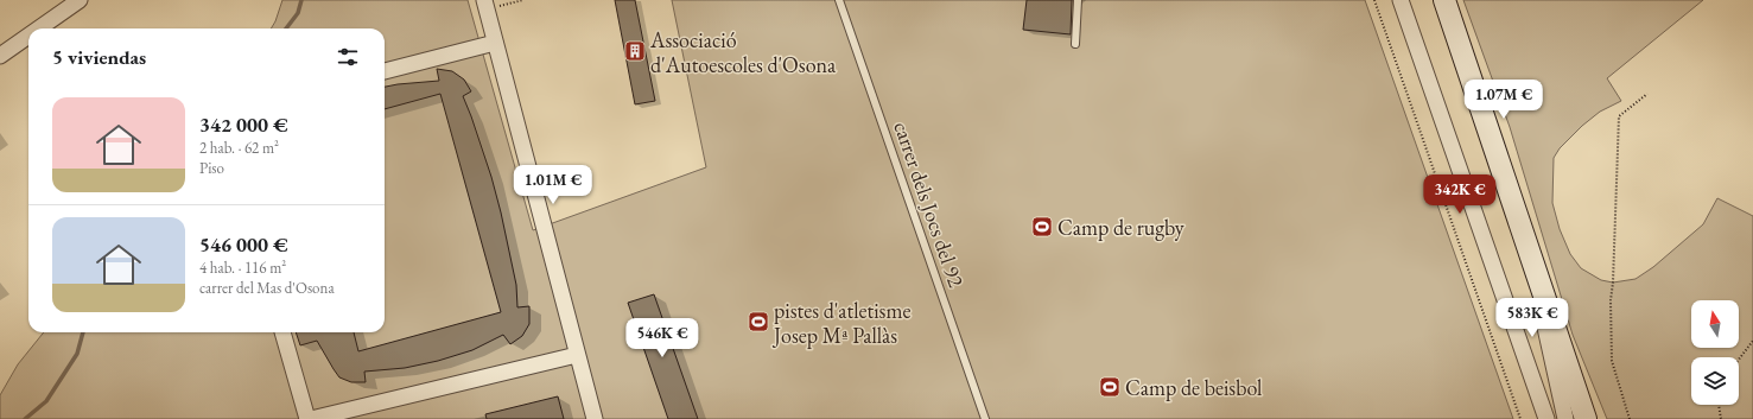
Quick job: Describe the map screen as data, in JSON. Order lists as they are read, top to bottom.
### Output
{
  "streets": {
    "lane": ["carrer dels Jocs del 92"]
  },
  "places": {
    "building": ["Associació d'Autoescoles d'Osona"],
    "sports": ["Camp de rugby", "pistes d'atletisme Josep Mª Pallàs", "Camp de beisbol"]
  },
  "north": "top",
  "page": {
    "heading": "5 viviendas",
    "price": [
      "1.07M €",
      "1.01M €",
      "342K €",
      "583K €",
      "546K €"
    ],
    "list": [
      {
        "name": "342 000 €",
        "note": "2 hab. · 62 m² · Piso"
      },
      {
        "name": "546 000 €",
        "note": "4 hab. · 116 m² · carrer del Mas d'Osona"
      }
    ]
  }
}
